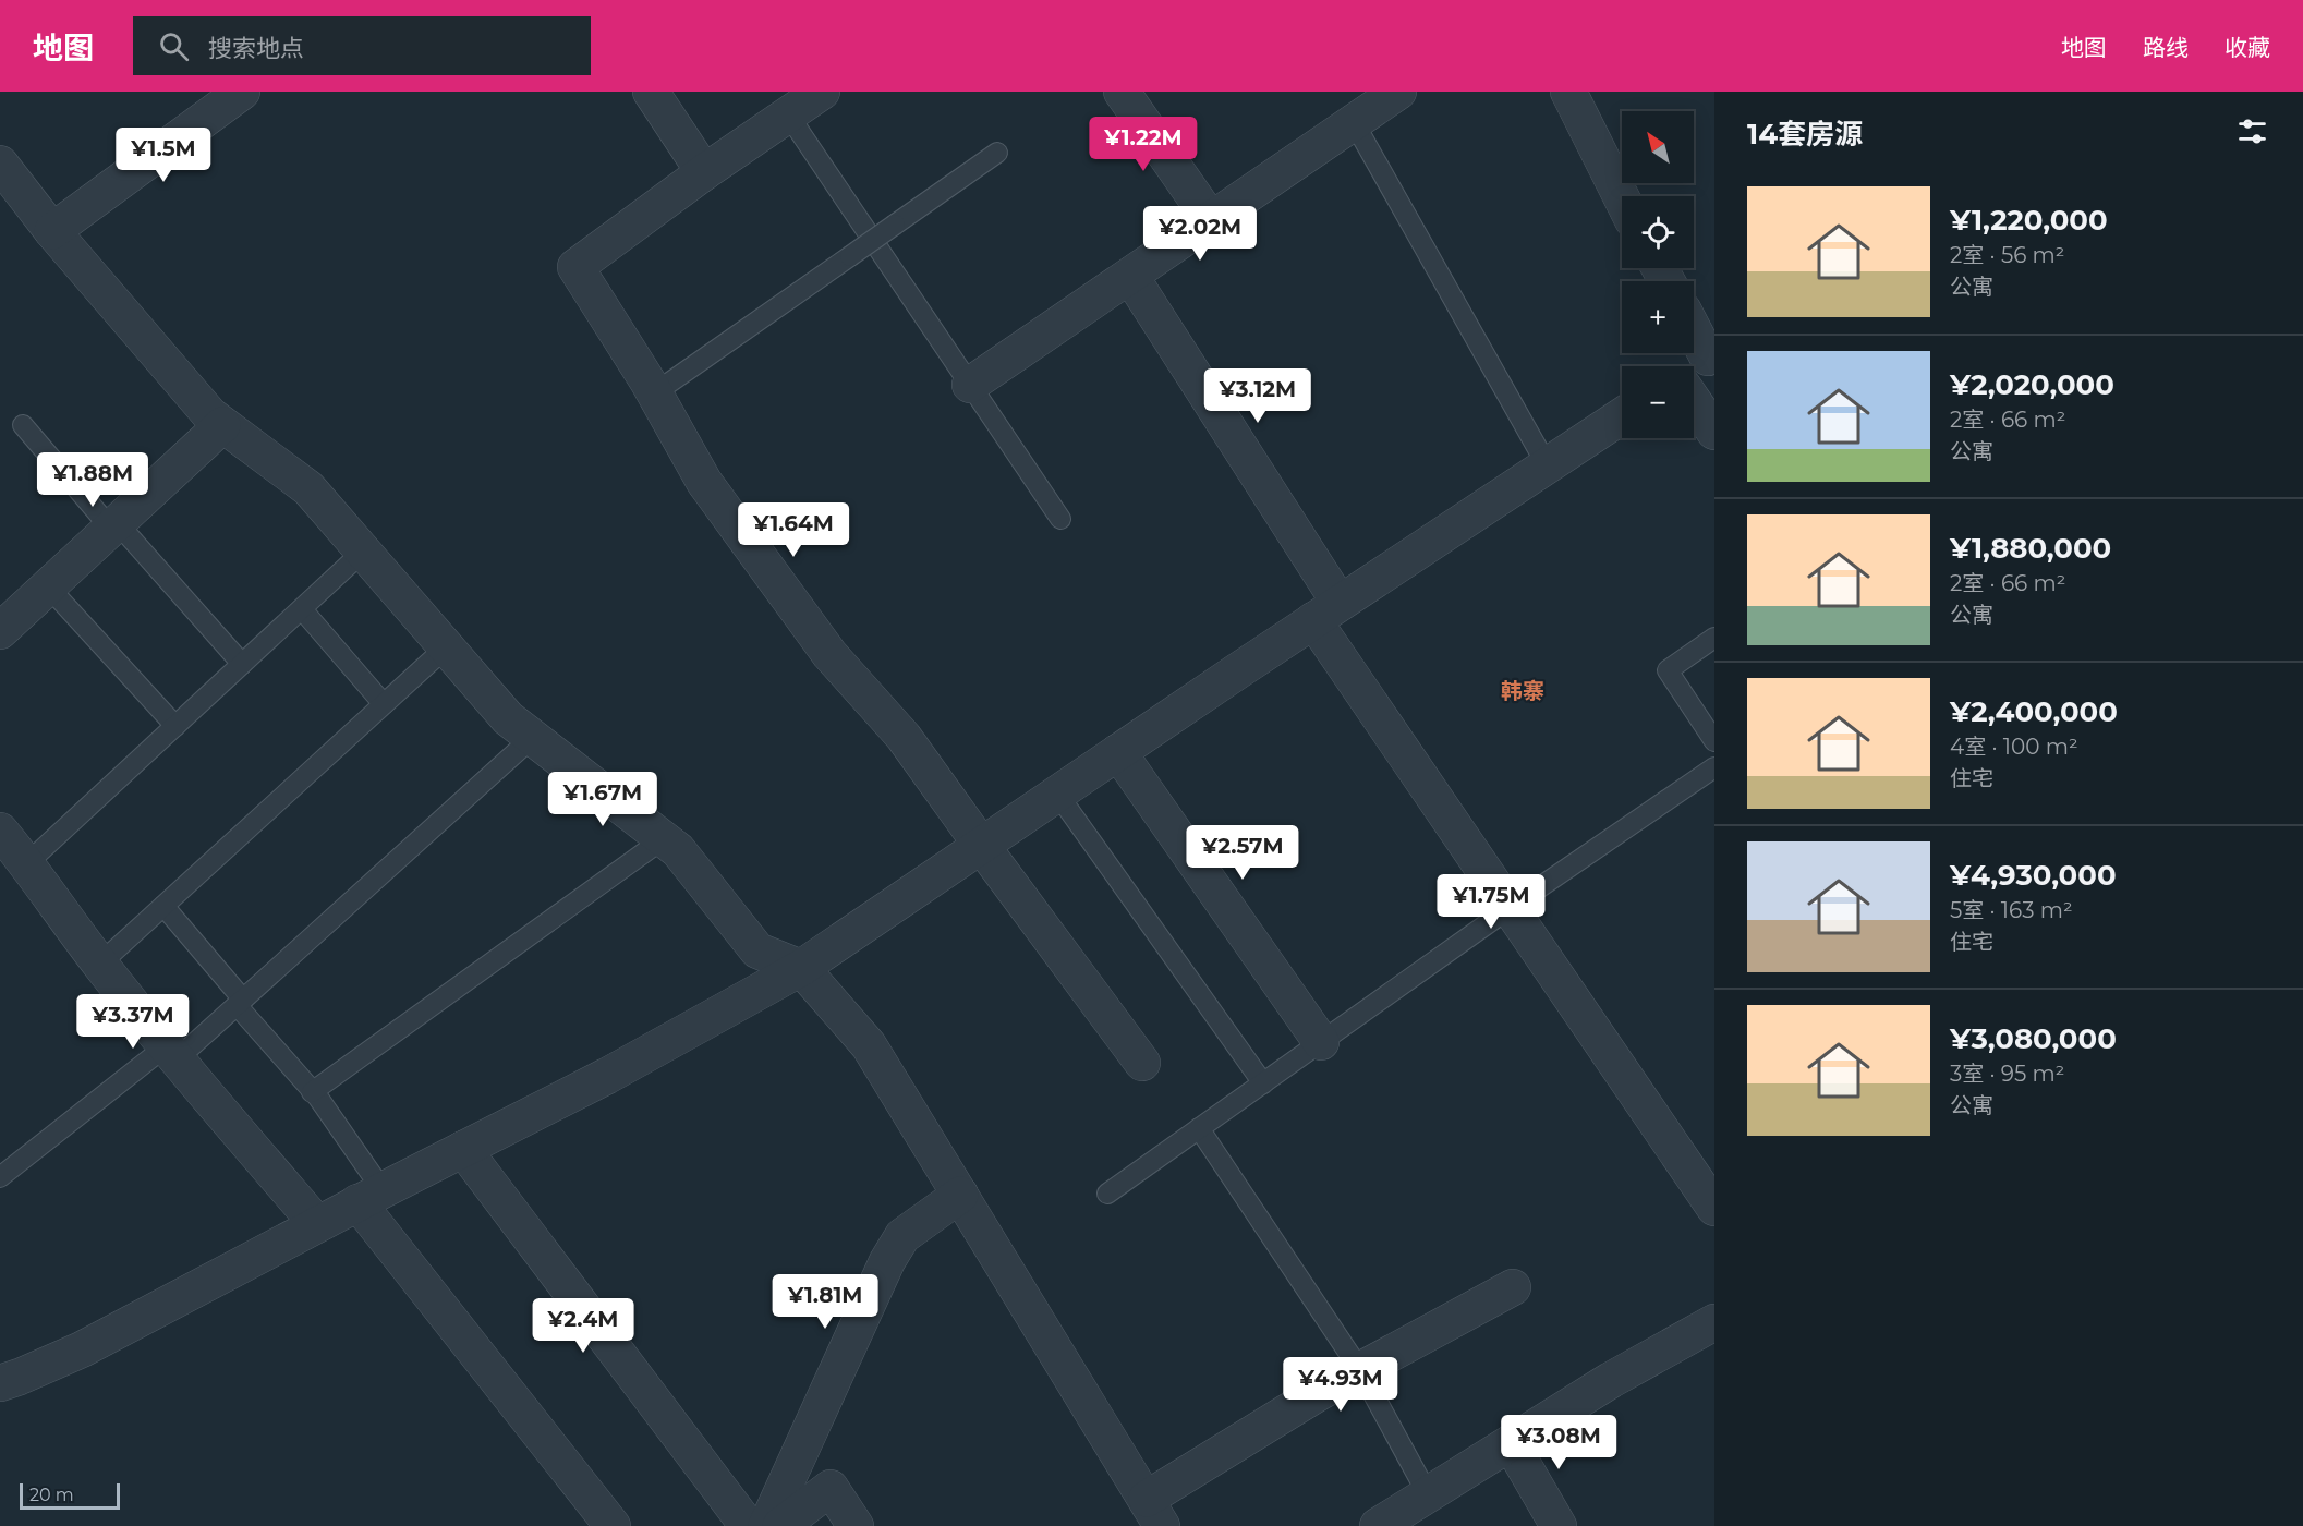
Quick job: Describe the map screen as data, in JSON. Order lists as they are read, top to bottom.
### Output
{
  "districts": ["韩寨"],
  "scale_bar": "20 m",
  "north": "top left",
  "page": {
    "header": "地图",
    "search": "搜索地点",
    "nav": ["地图", "路线", "收藏"],
    "heading": "14套房源",
    "map_buttons": ["+", "−"],
    "price": [
      "¥1.22M",
      "¥1.5M",
      "¥2.02M",
      "¥3.12M",
      "¥1.88M",
      "¥1.64M",
      "¥1.67M",
      "¥2.57M",
      "¥1.75M",
      "¥3.37M",
      "¥1.81M",
      "¥2.4M",
      "¥4.93M",
      "¥3.08M"
    ],
    "list": [
      {
        "name": "¥1,220,000",
        "note": "2室 · 56 m² · 公寓"
      },
      {
        "name": "¥2,020,000",
        "note": "2室 · 66 m² · 公寓"
      },
      {
        "name": "¥1,880,000",
        "note": "2室 · 66 m² · 公寓"
      },
      {
        "name": "¥2,400,000",
        "note": "4室 · 100 m² · 住宅"
      },
      {
        "name": "¥4,930,000",
        "note": "5室 · 163 m² · 住宅"
      },
      {
        "name": "¥3,080,000",
        "note": "3室 · 95 m² · 公寓"
      }
    ],
    "scale": "20 m"
  }
}
